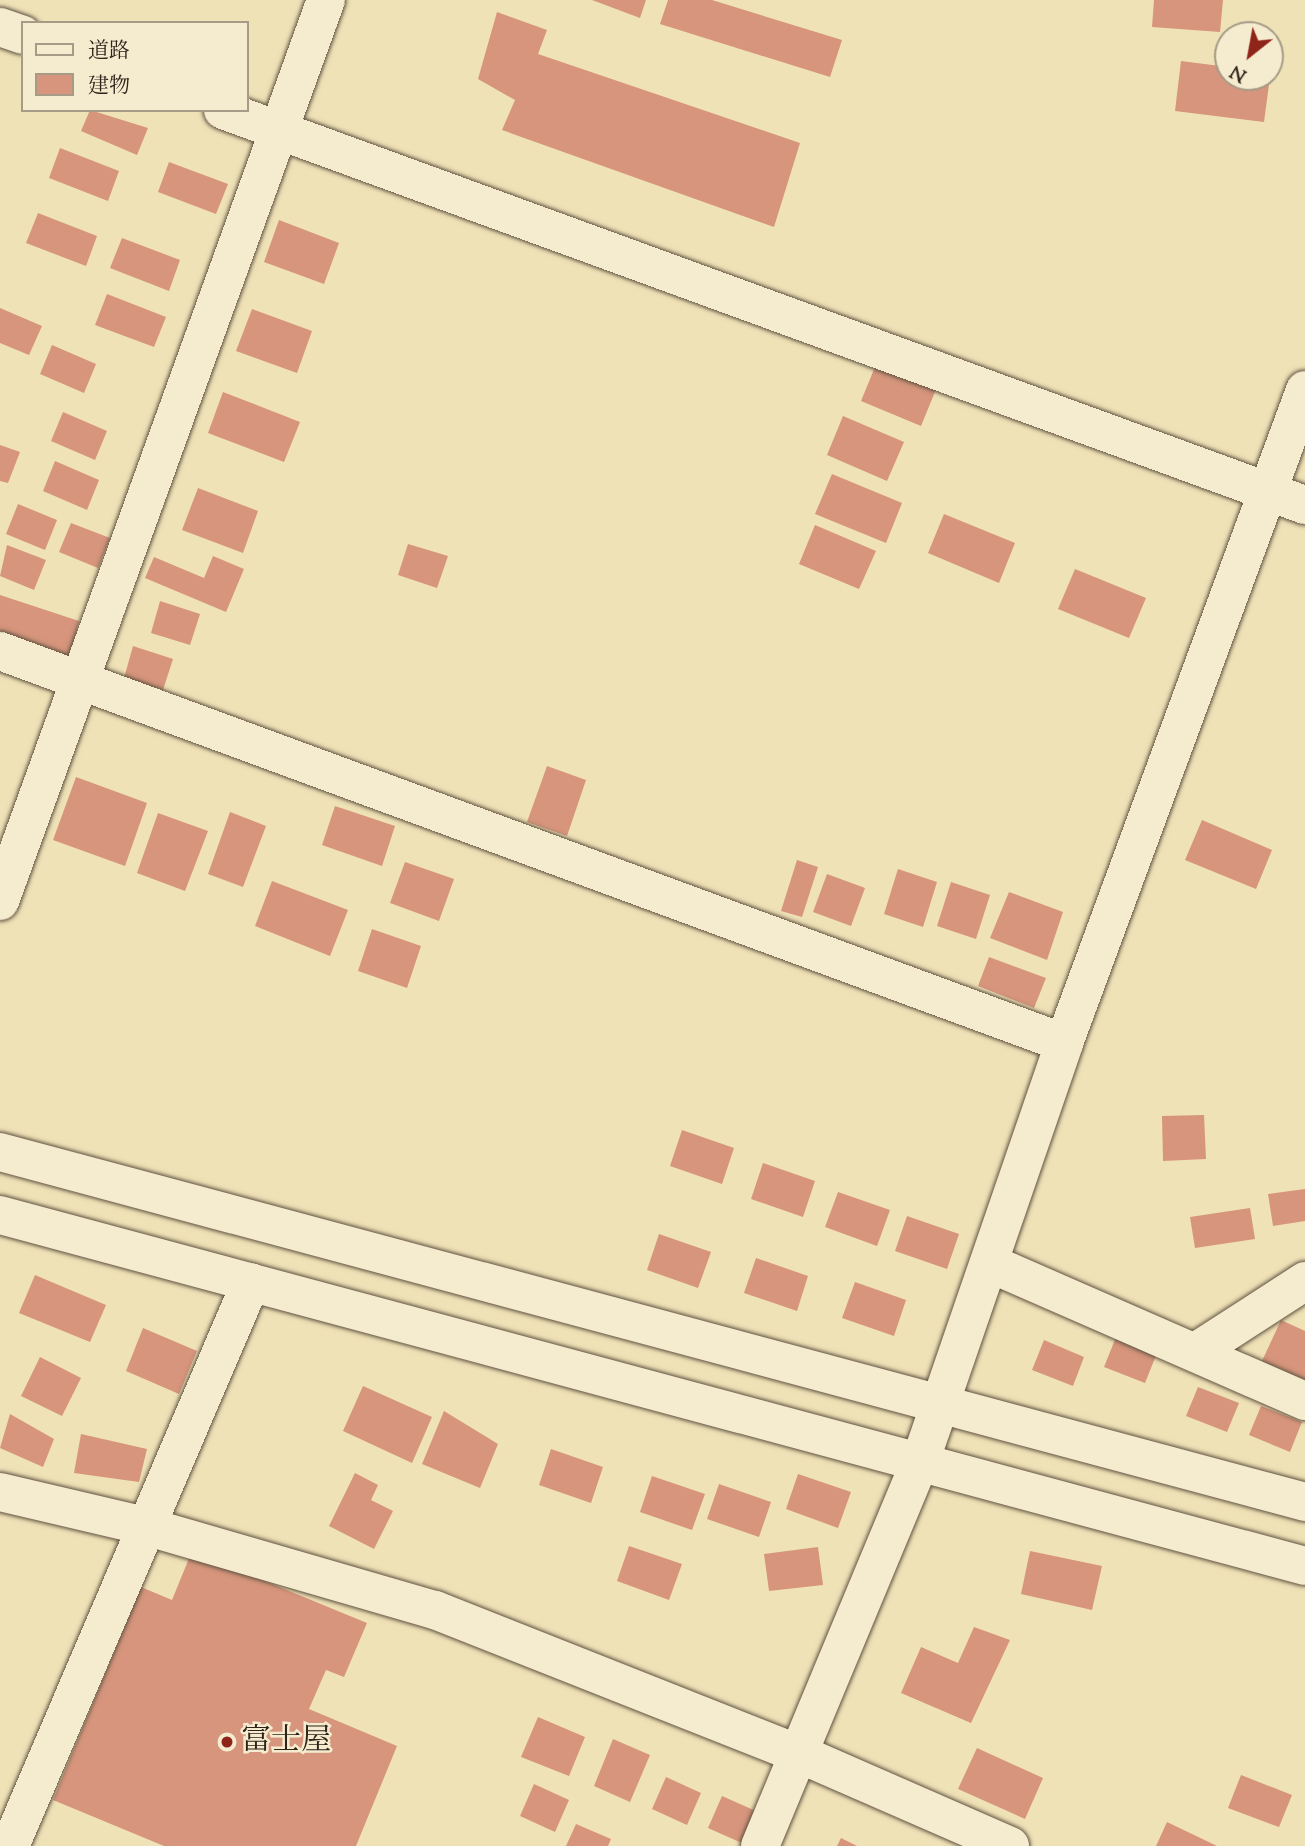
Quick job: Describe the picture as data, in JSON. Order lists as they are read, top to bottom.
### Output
{
  "places": ["富士屋"],
  "legend": ["道路", "建物"],
  "north": "bottom left"
}
